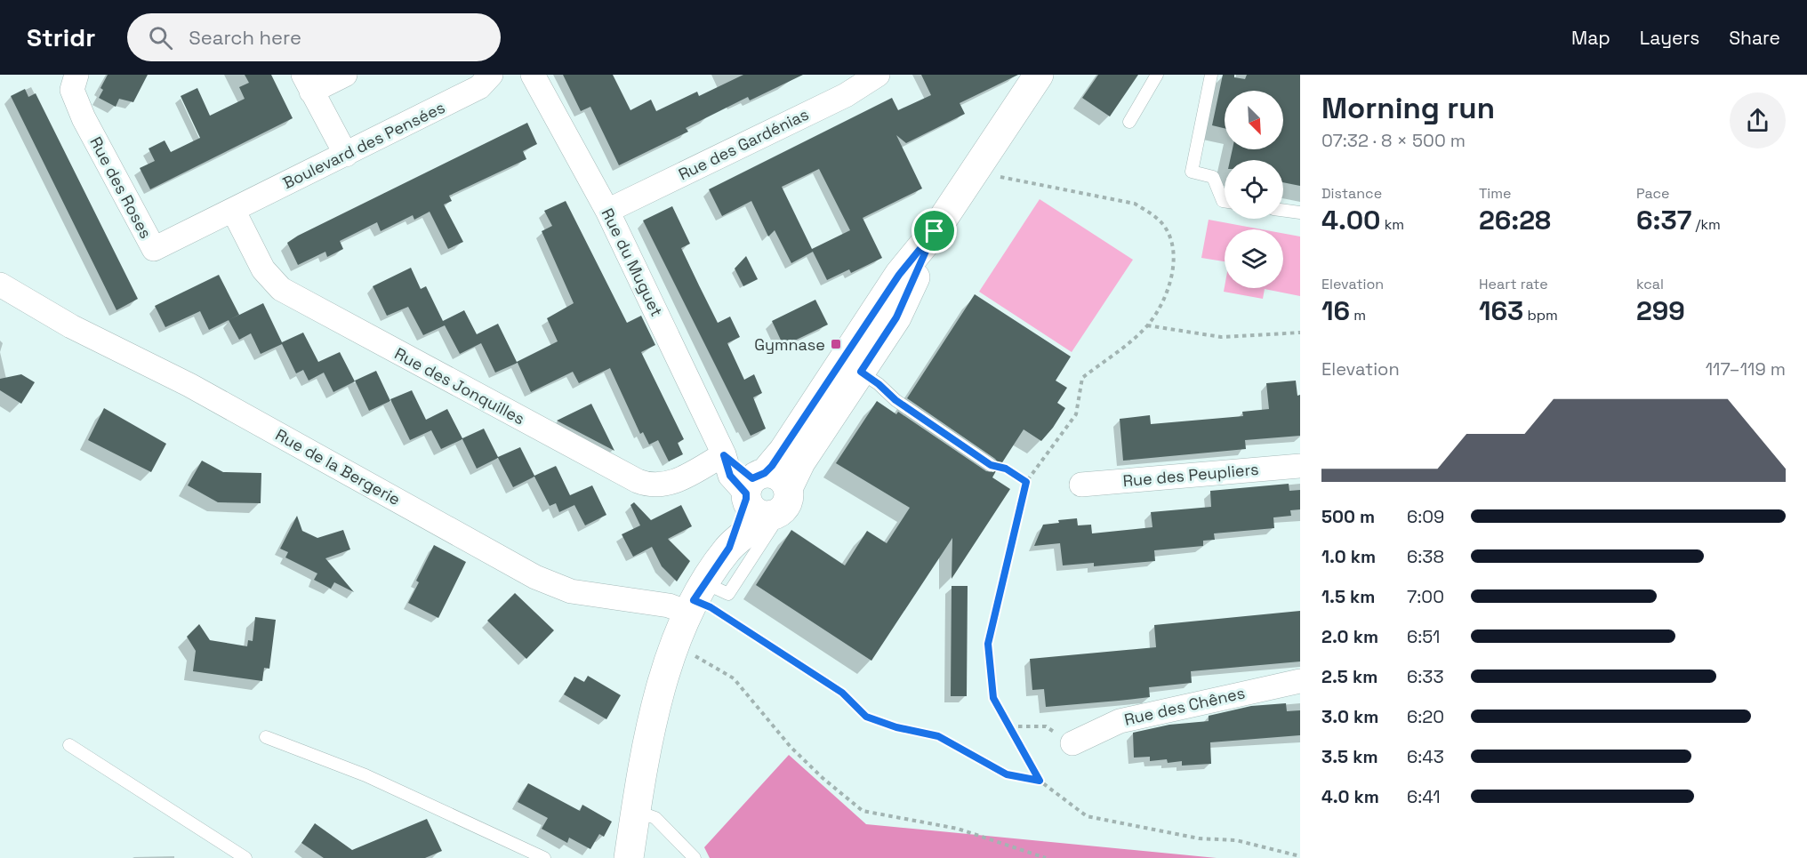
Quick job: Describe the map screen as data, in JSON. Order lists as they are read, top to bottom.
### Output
{
  "streets": {
    "street": [
      "Rue des Gardénias",
      "Boulevard des Pensées",
      "Rue des Roses",
      "Rue du Muguet",
      "Rue des Jonquilles",
      "Rue de la Bergerie",
      "Rue des Peupliers",
      "Rue des Chênes"
    ]
  },
  "crossings": [
    ["Rue des Gardénias", "Rue du Muguet"],
    ["Boulevard des Pensées", "Rue des Roses"],
    ["Boulevard des Pensées", "Rue des Jonquilles"],
    ["Rue des Roses", "Rue des Jonquilles"],
    ["Rue du Muguet", "Rue des Jonquilles"]
  ],
  "places": {
    "transit": ["Gymnase"]
  },
  "north": "bottom right",
  "page": {
    "header": "Stridr",
    "search": "Search here",
    "nav": ["Map", "Layers", "Share"],
    "heading": ["Morning run", "07:32 · 8 × 500 m"],
    "stats": [
      ["Distance", "4.00 km"],
      ["Time", "26:28"],
      ["Pace", "6:37 /km"],
      ["Elevation", "16 m"],
      ["Heart rate", "163 bpm"],
      ["kcal", "299"]
    ],
    "chart": ["Elevation", "117–119 m"],
    "list": [
      {
        "name": "500 m",
        "note": "6:09"
      },
      {
        "name": "1.0 km",
        "note": "6:38"
      },
      {
        "name": "1.5 km",
        "note": "7:00"
      },
      {
        "name": "2.0 km",
        "note": "6:51"
      },
      {
        "name": "2.5 km",
        "note": "6:33"
      },
      {
        "name": "3.0 km",
        "note": "6:20"
      },
      {
        "name": "3.5 km",
        "note": "6:43"
      },
      {
        "name": "4.0 km",
        "note": "6:41"
      }
    ]
  }
}
